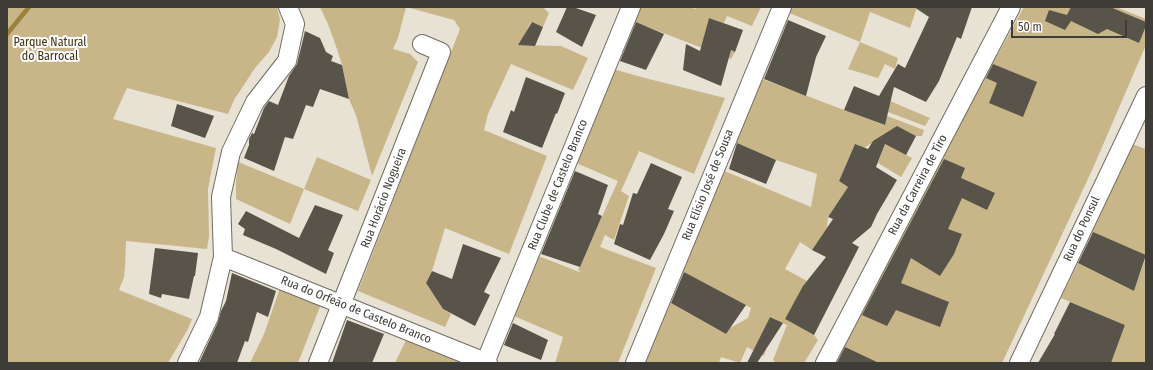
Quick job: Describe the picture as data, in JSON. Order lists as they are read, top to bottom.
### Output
{
  "streets": {
    "street": [
      "Rua Clube de Castelo Branco",
      "Rua Elísio José de Sousa",
      "Rua da Carreira de Tiro",
      "Rua Horácio Nogueira",
      "Rua do Ponsul",
      "Rua do Orfeão de Castelo Branco"
    ]
  },
  "crossings": [
    ["Rua Clube de Castelo Branco", "Rua do Orfeão de Castelo Branco"],
    ["Rua Horácio Nogueira", "Rua do Orfeão de Castelo Branco"]
  ],
  "parks": ["Parque Natural do Barrocal"],
  "scale_bar": "50 m"
}
